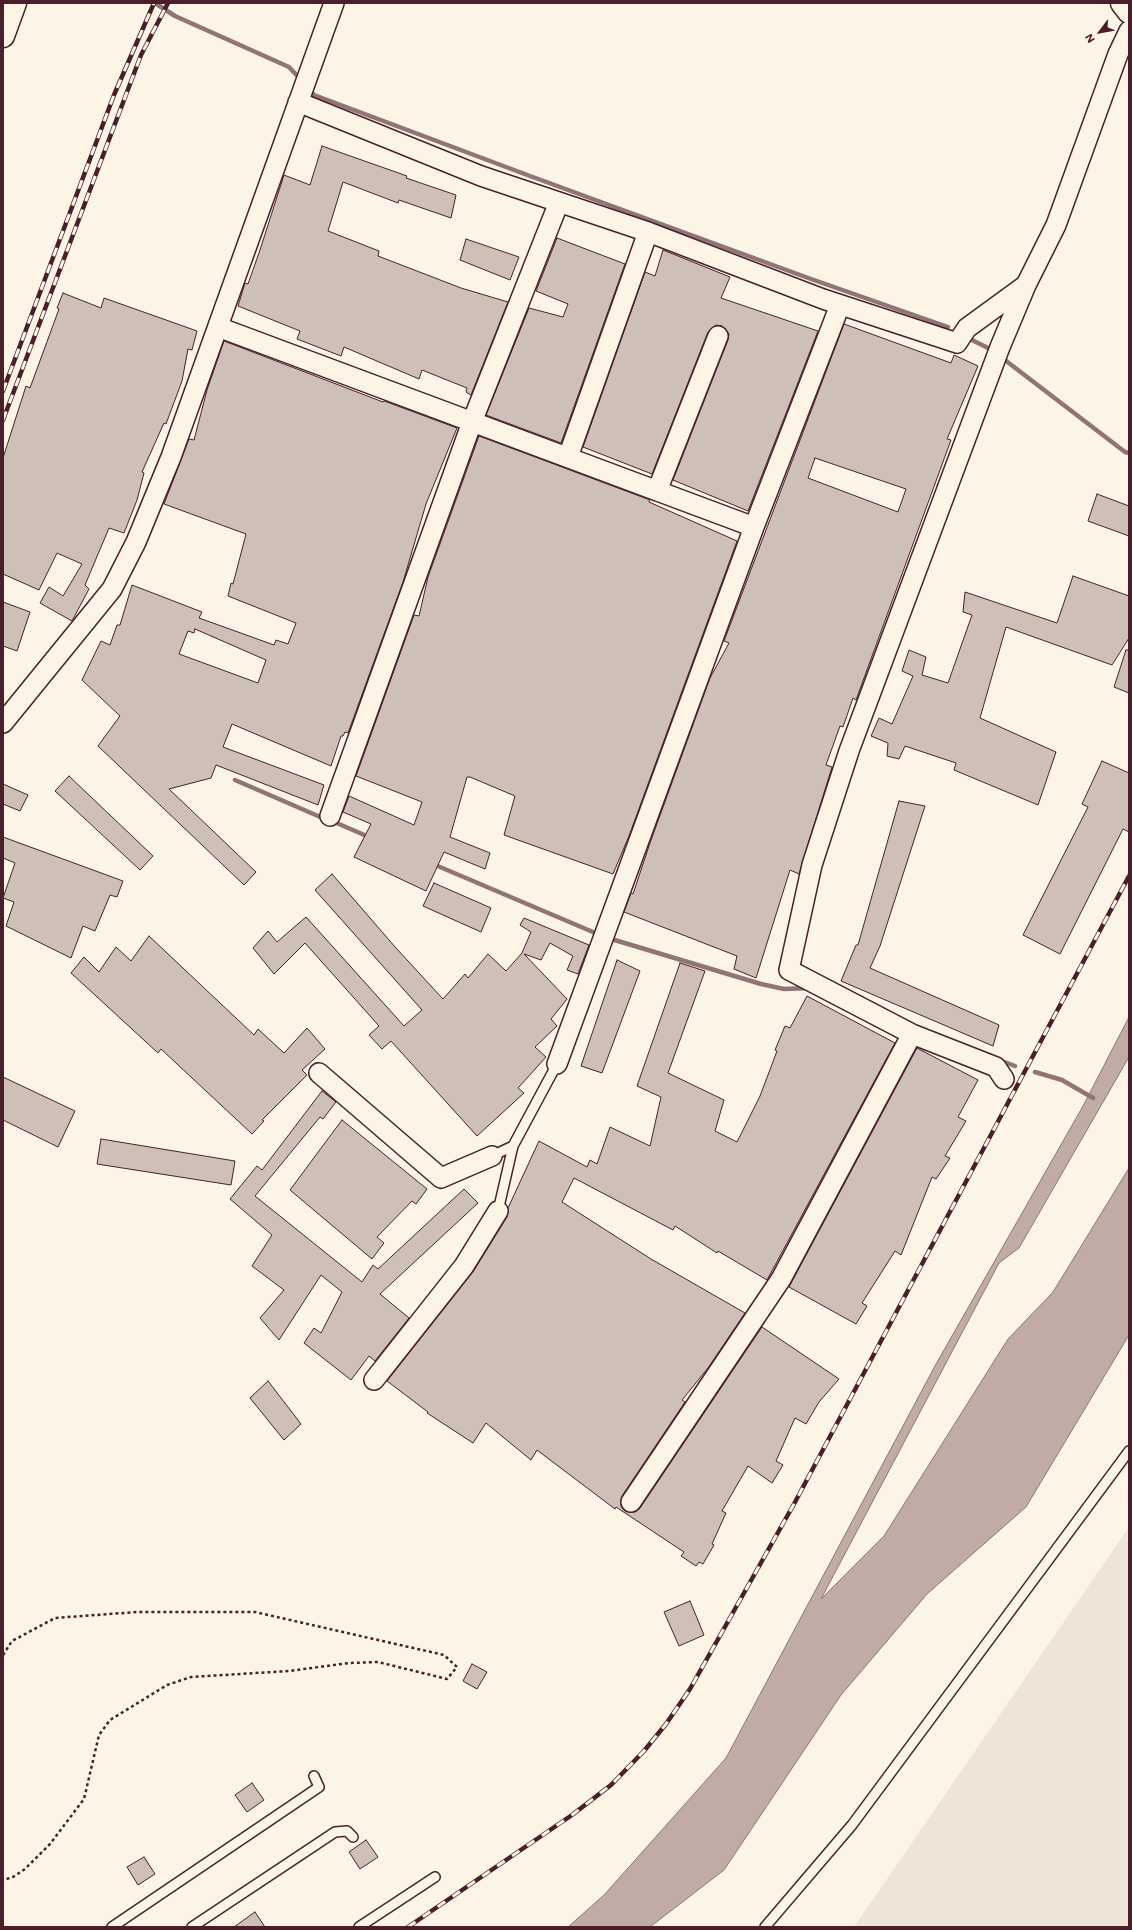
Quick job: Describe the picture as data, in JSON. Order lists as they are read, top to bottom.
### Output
{
  "north": "bottom left"
}
